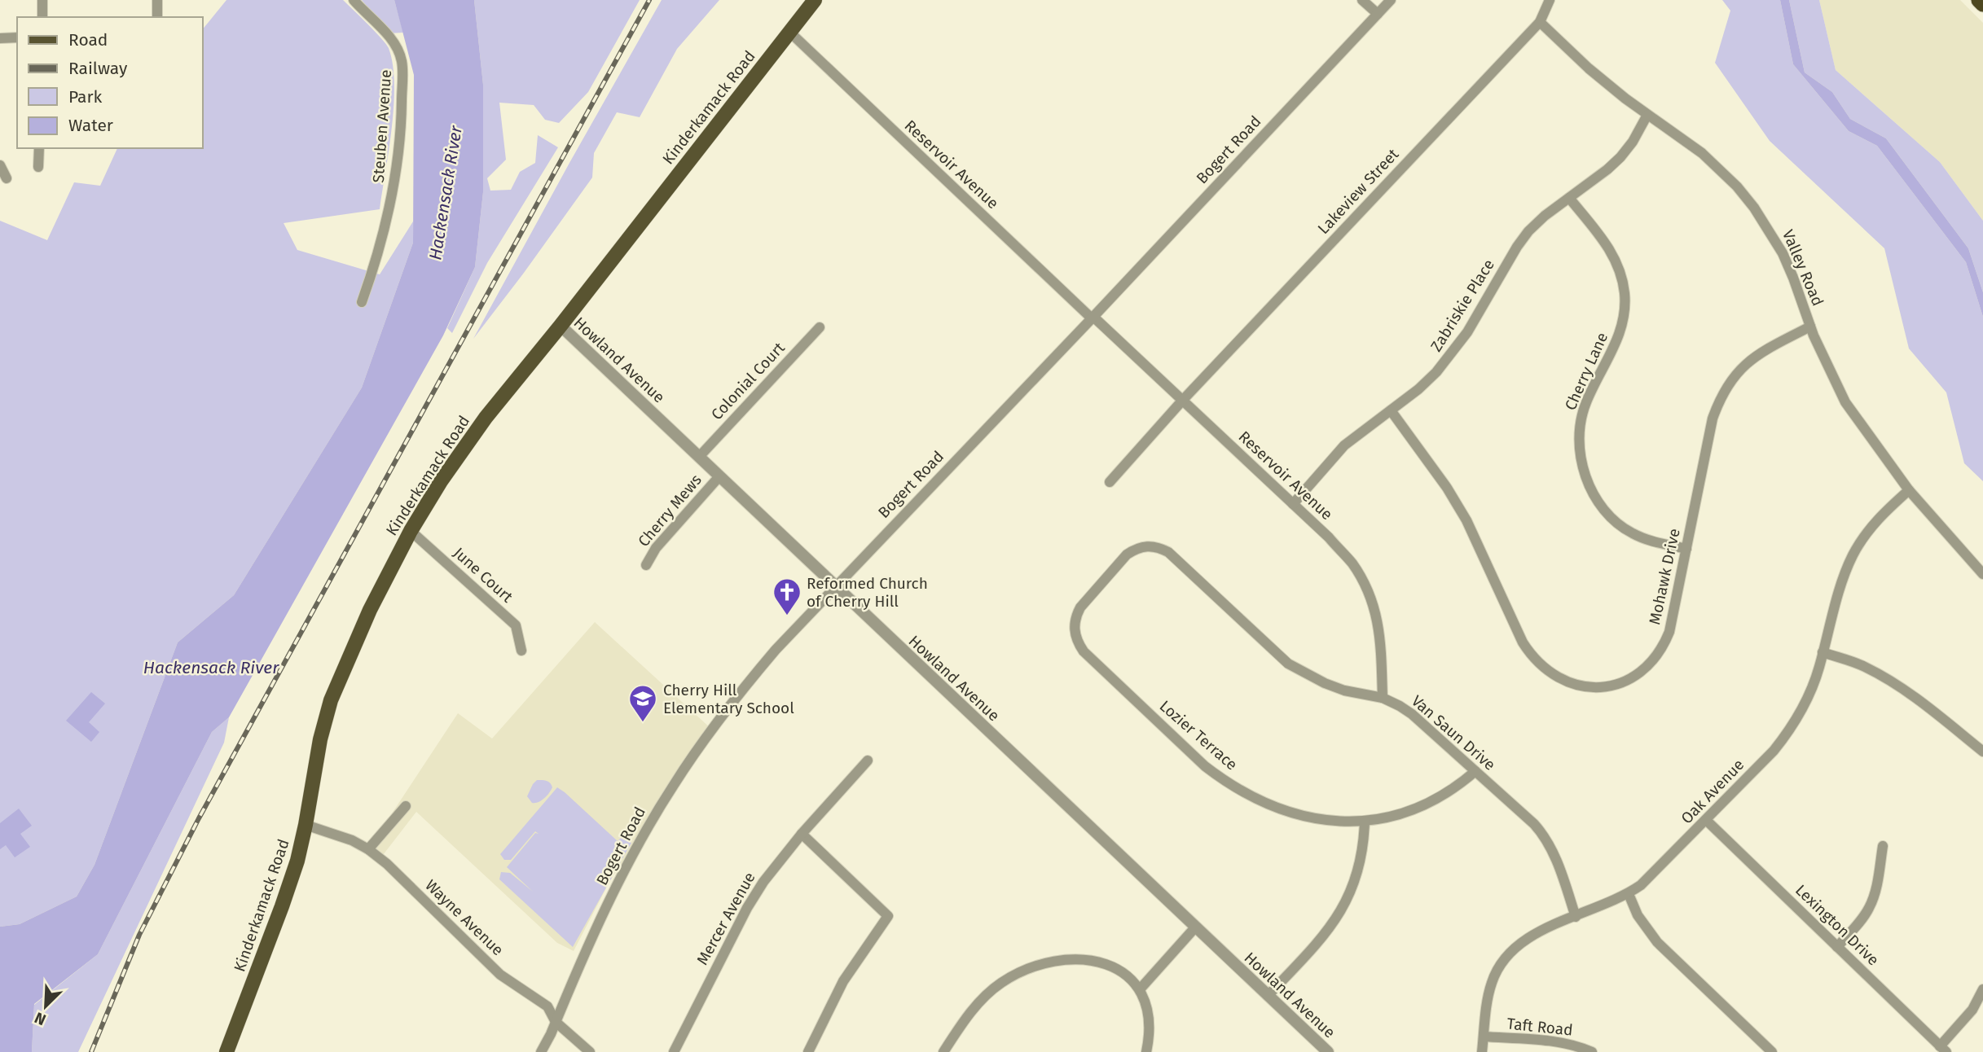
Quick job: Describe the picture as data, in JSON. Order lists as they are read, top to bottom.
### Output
{
  "streets": {
    "main road": ["Kinderkamack Road"],
    "street": [
      "Steuben Avenue",
      "Bogert Road",
      "Reservoir Avenue",
      "Lakeview Street",
      "Valley Road",
      "Zabriskie Place",
      "Howland Avenue",
      "Cherry Lane",
      "Colonial Court",
      "Cherry Mews",
      "June Court",
      "Mohawk Drive",
      "Van Saun Drive",
      "Lozier Terrace",
      "Oak Avenue",
      "Wayne Avenue",
      "Mercer Avenue",
      "Lexington Drive",
      "Taft Road"
    ]
  },
  "crossings": [
    ["Kinderkamack Road", "Reservoir Avenue"],
    ["Kinderkamack Road", "Howland Avenue"],
    ["Kinderkamack Road", "June Court"],
    ["Kinderkamack Road", "Wayne Avenue"],
    ["Bogert Road", "Reservoir Avenue"],
    ["Bogert Road", "Howland Avenue"],
    ["Bogert Road", "Wayne Avenue"],
    ["Reservoir Avenue", "Lakeview Street"],
    ["Reservoir Avenue", "Zabriskie Place"],
    ["Reservoir Avenue", "Van Saun Drive"],
    ["Lakeview Street", "Valley Road"],
    ["Valley Road", "Zabriskie Place"],
    ["Valley Road", "Mohawk Drive"],
    ["Valley Road", "Oak Avenue"],
    ["Zabriskie Place", "Cherry Lane"],
    ["Zabriskie Place", "Mohawk Drive"],
    ["Howland Avenue", "Colonial Court"],
    ["Howland Avenue", "Cherry Mews"],
    ["Cherry Lane", "Mohawk Drive"],
    ["Van Saun Drive", "Lozier Terrace"],
    ["Van Saun Drive", "Oak Avenue"],
    ["Oak Avenue", "Lexington Drive"],
    ["Oak Avenue", "Taft Road"]
  ],
  "water": ["Hackensack River"],
  "places": {
    "church": ["Reformed Church of Cherry Hill"],
    "school or university": ["Cherry Hill Elementary School"]
  },
  "legend": [
    "Road",
    "Railway",
    "Park",
    "Water"
  ],
  "north": "bottom left"
}
